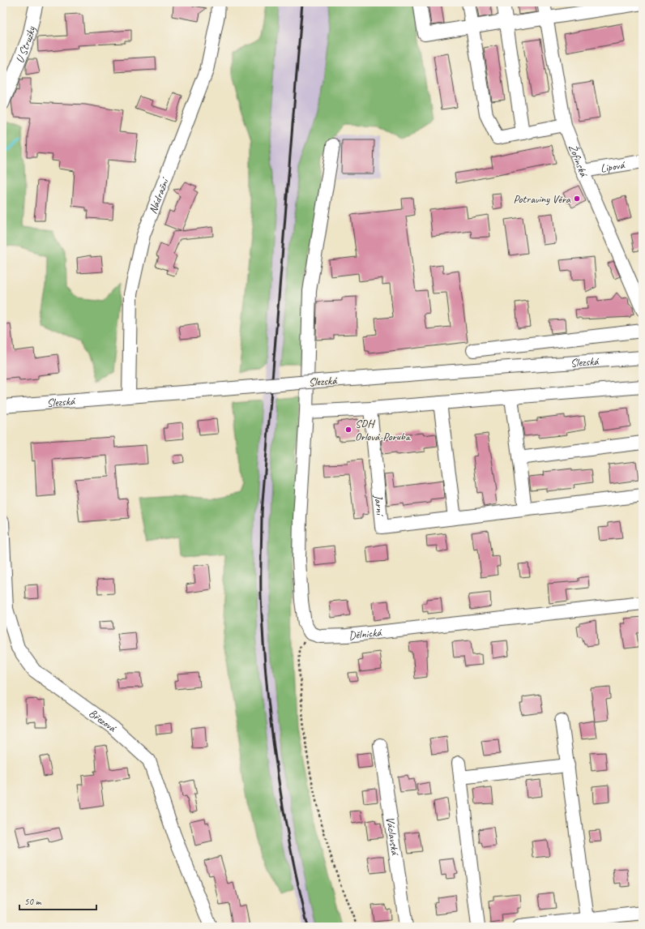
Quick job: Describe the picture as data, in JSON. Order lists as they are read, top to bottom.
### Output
{
  "streets": {
    "street": [
      "U Stružky",
      "Žofinská",
      "Lipová",
      "Nádražní",
      "Slezská",
      "Jarní",
      "Dělnická",
      "Březová",
      "Václavská"
    ]
  },
  "crossings": [
    ["Žofinská", "Lipová"],
    ["Nádražní", "Slezská"]
  ],
  "places": ["Potraviny Věra", "SDH Orlová-Poruba"],
  "scale_bar": "50 m"
}
